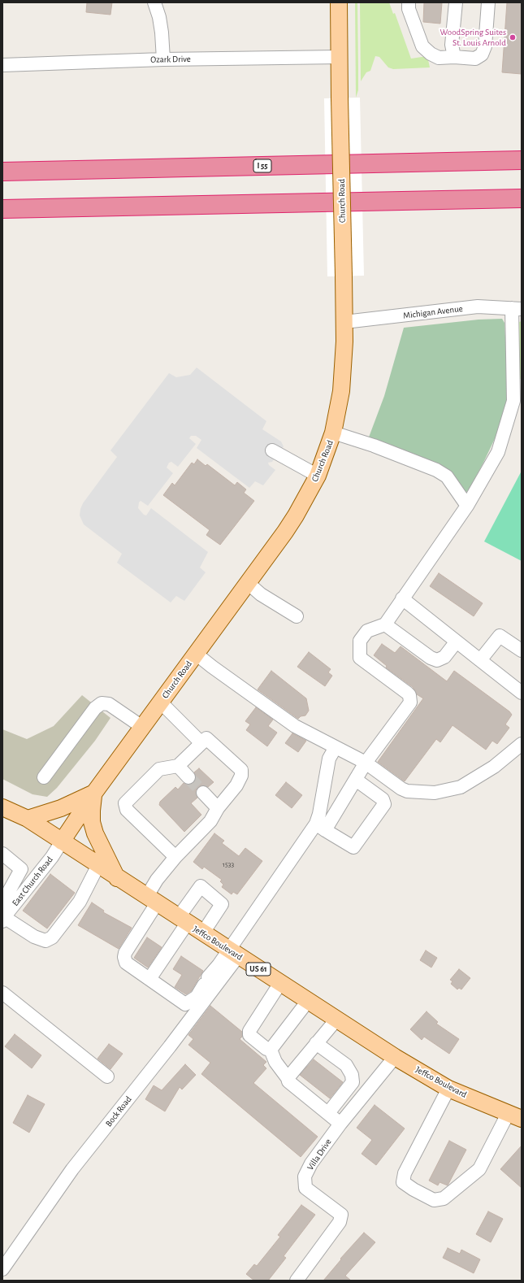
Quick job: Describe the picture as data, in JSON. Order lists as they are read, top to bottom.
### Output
{
  "streets": {
    "highway": ["I 55"],
    "main road": ["Church Road", "Jeffco Boulevard", "US 61"],
    "street": [
      "Ozark Drive",
      "Michigan Avenue",
      "East Church Road",
      "Bock Road",
      "Villa Drive"
    ]
  },
  "crossings": [
    ["Ozark Drive", "Church Road"],
    ["Church Road", "Michigan Avenue"],
    ["Church Road", "East Church Road"],
    ["Church Road", "Jeffco Boulevard"],
    ["East Church Road", "Jeffco Boulevard"],
    ["Jeffco Boulevard", "Bock Road"],
    ["Jeffco Boulevard", "Villa Drive"]
  ],
  "places": ["WoodSpring Suites St. Louis Arnold"],
  "house_numbers": ["1533"]
}
